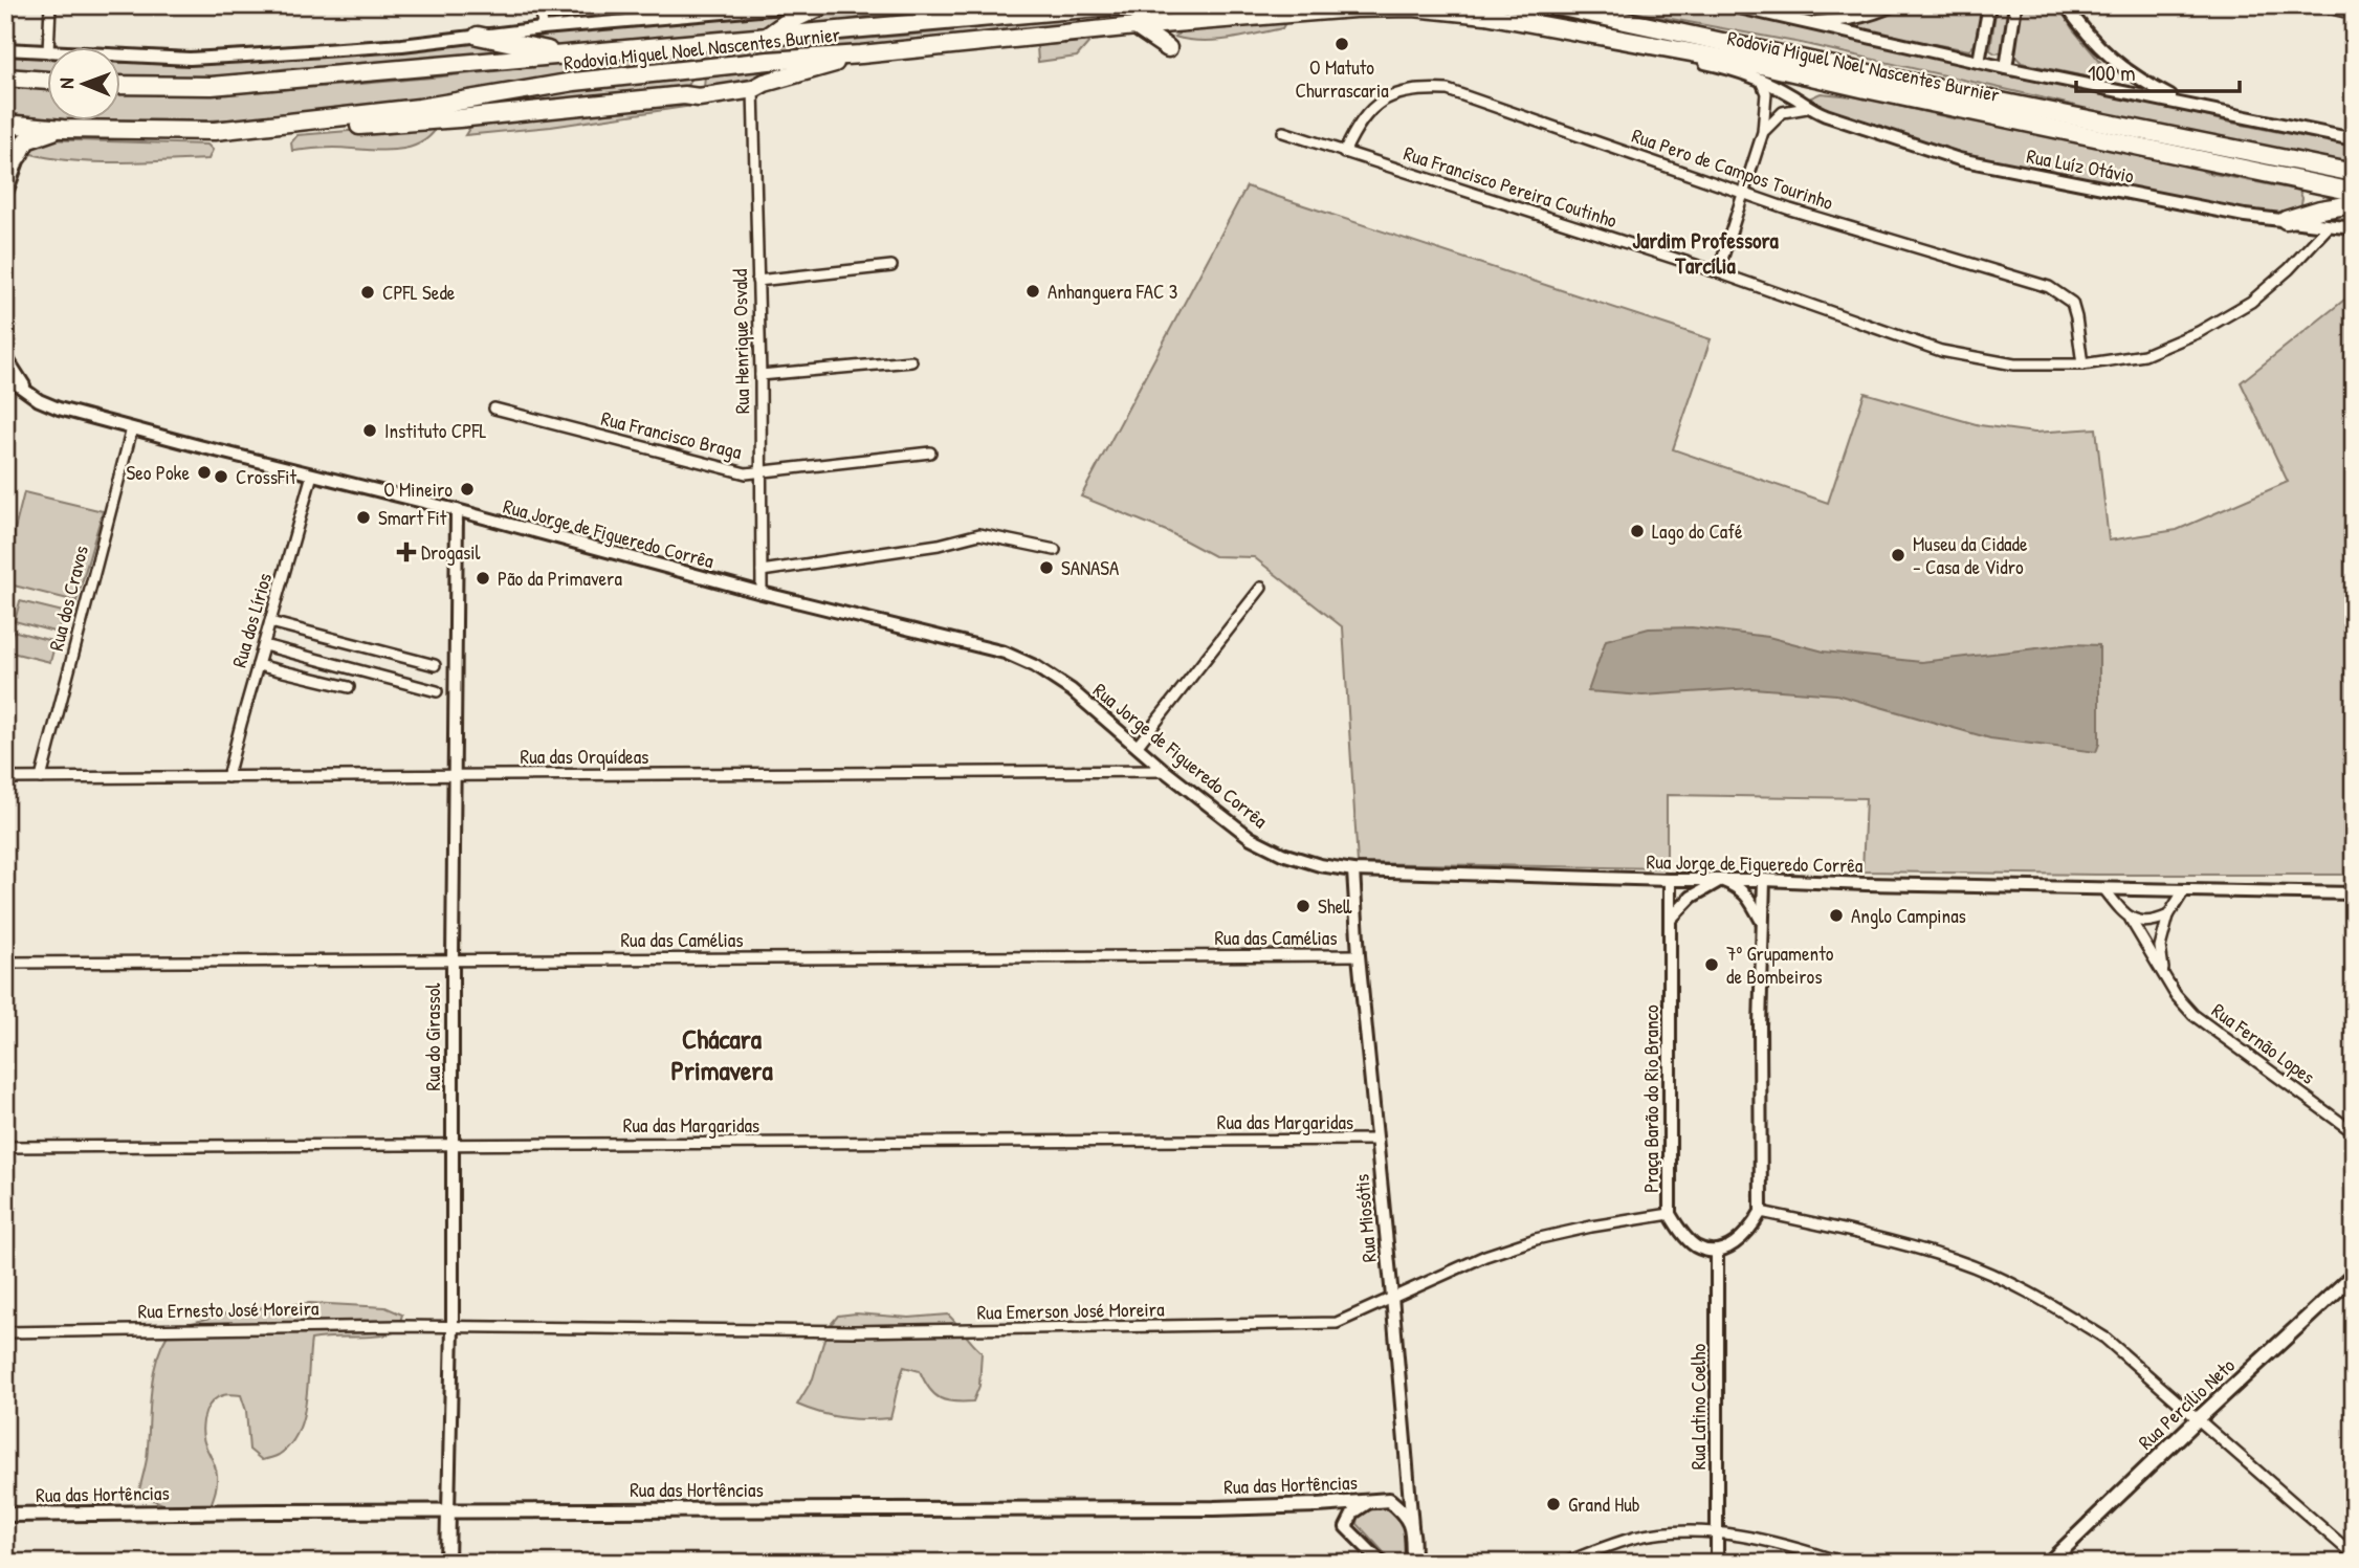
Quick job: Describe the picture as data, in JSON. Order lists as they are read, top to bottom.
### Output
{
  "streets": {
    "highway": ["Rodovia Miguel Noel Nascentes Burnier"],
    "main road": [
      "Rua do Girassol",
      "Rua Miosótis",
      "Rua Percílio Neto",
      "Rua das Hortências"
    ],
    "street": [
      "Rua Luíz Otávio",
      "Rua Pero de Campos Tourinho",
      "Rua Francisco Pereira Coutinho",
      "Rua Henrique Osvald",
      "Rua Francisco Braga",
      "Rua Jorge de Figueredo Corrêa",
      "Rua dos Cravos",
      "Rua dos Lírios",
      "Rua das Orquídeas",
      "Rua das Camélias",
      "Rua Fernão Lopes",
      "Praça Barão do Rio Branco",
      "Rua das Margaridas",
      "Rua Ernesto José Moreira",
      "Rua Emerson José Moreira",
      "Rua Latino Coelho"
    ]
  },
  "crossings": [
    ["Rodovia Miguel Noel Nascentes Burnier", "Rua Luíz Otávio"],
    ["Rua Luíz Otávio", "Rua Francisco Pereira Coutinho"],
    ["Rua Pero de Campos Tourinho", "Rua Francisco Pereira Coutinho"],
    ["Rua Henrique Osvald", "Rua Francisco Braga"],
    ["Rua Henrique Osvald", "Rua Jorge de Figueredo Corrêa"],
    ["Rua Jorge de Figueredo Corrêa", "Rua dos Cravos"],
    ["Rua Jorge de Figueredo Corrêa", "Rua dos Lírios"],
    ["Rua Jorge de Figueredo Corrêa", "Rua das Orquídeas"],
    ["Rua Jorge de Figueredo Corrêa", "Rua do Girassol"],
    ["Rua Jorge de Figueredo Corrêa", "Rua Fernão Lopes"],
    ["Rua Jorge de Figueredo Corrêa", "Praça Barão do Rio Branco"],
    ["Rua Jorge de Figueredo Corrêa", "Rua Miosótis"],
    ["Rua dos Cravos", "Rua das Orquídeas"],
    ["Rua dos Lírios", "Rua das Orquídeas"],
    ["Rua das Orquídeas", "Rua do Girassol"],
    ["Rua das Camélias", "Rua do Girassol"],
    ["Rua das Camélias", "Rua Miosótis"],
    ["Rua do Girassol", "Rua das Margaridas"],
    ["Rua do Girassol", "Rua Ernesto José Moreira"],
    ["Rua do Girassol", "Rua Emerson José Moreira"],
    ["Rua do Girassol", "Rua das Hortências"],
    ["Praça Barão do Rio Branco", "Rua Emerson José Moreira"],
    ["Praça Barão do Rio Branco", "Rua Latino Coelho"],
    ["Rua das Margaridas", "Rua Miosótis"],
    ["Rua Miosótis", "Rua Emerson José Moreira"],
    ["Rua Miosótis", "Rua das Hortências"],
    ["Rua Ernesto José Moreira", "Rua Emerson José Moreira"]
  ],
  "districts": ["Jardim Professora Tarcília", "Chácara Primavera"],
  "places": {
    "other": [
      "O Matuto Churrascaria",
      "Anhanguera FAC 3",
      "CPFL Sede",
      "Instituto CPFL",
      "Seo Poke",
      "CrossFit",
      "O Mineiro",
      "Smart Fit",
      "Lago do Café",
      "Museu da Cidade - Casa de Vidro",
      "SANASA",
      "Pão da Primavera",
      "Shell",
      "Anglo Campinas",
      "7º Grupamento de Bombeiros",
      "Grand Hub"
    ],
    "health": ["Drogasil"]
  },
  "scale_bar": "100 m",
  "north": "left"
}
